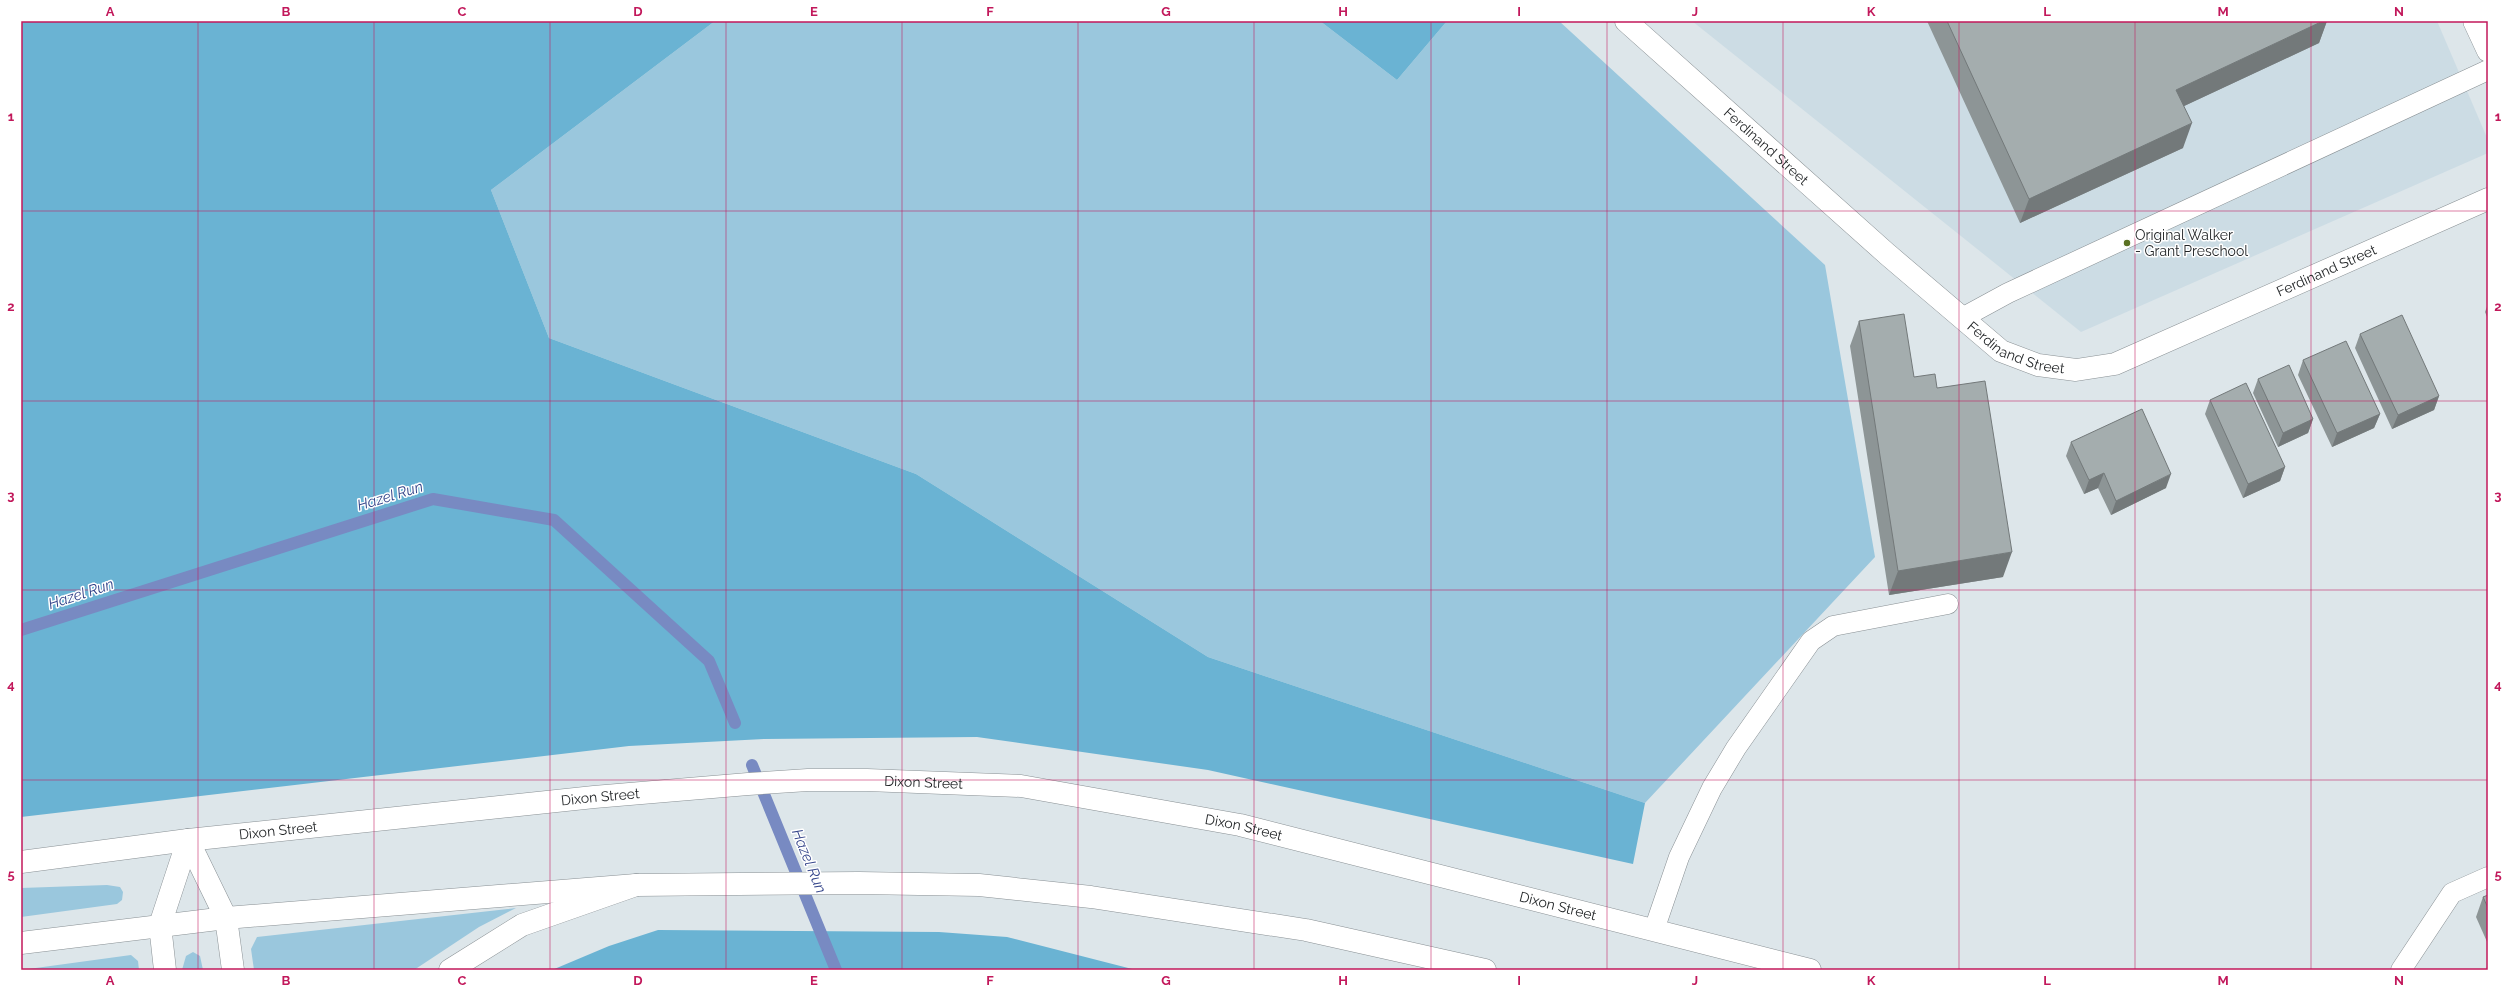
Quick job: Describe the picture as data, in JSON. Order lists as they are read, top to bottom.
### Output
{
  "streets": {
    "main road": ["Ferdinand Street", "Dixon Street"]
  },
  "water": ["Hazel Run"],
  "places": ["Original Walker - Grant Preschool"],
  "grid": {
    "columns": [
      "A",
      "B",
      "C",
      "D",
      "E",
      "F",
      "G",
      "H",
      "I",
      "J",
      "K",
      "L",
      "M",
      "N"
    ],
    "rows": [
      "1",
      "2",
      "3",
      "4",
      "5"
    ]
  }
}
